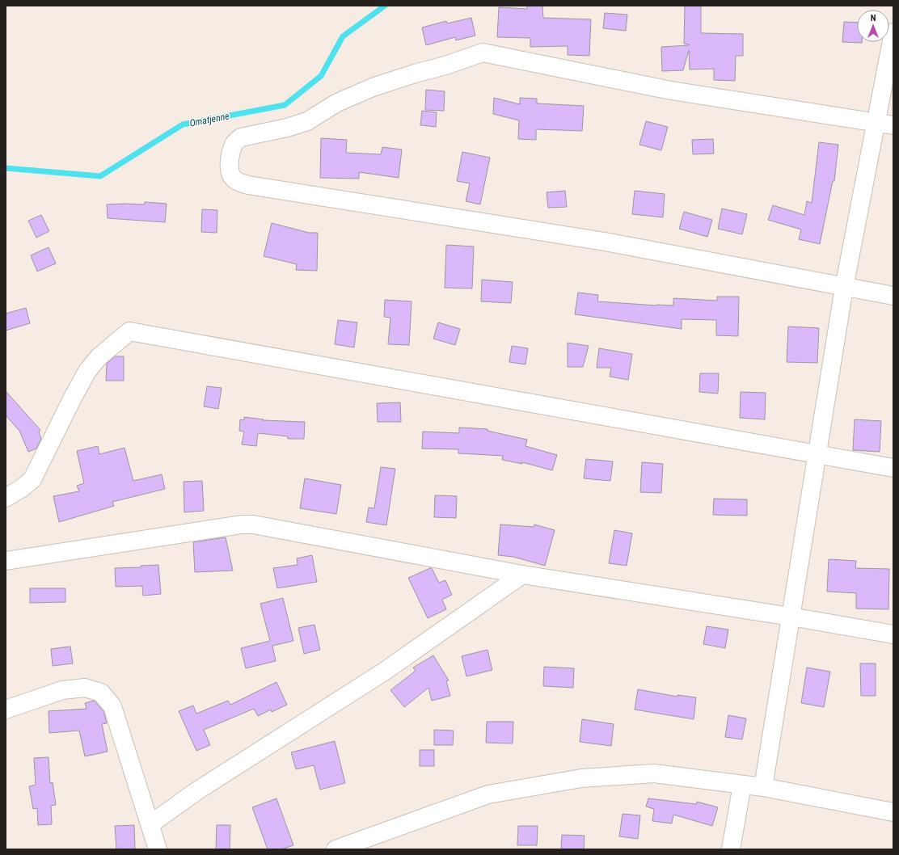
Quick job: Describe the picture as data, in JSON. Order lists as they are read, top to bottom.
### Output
{
  "water": ["Omatjenne"],
  "north": "top"
}
